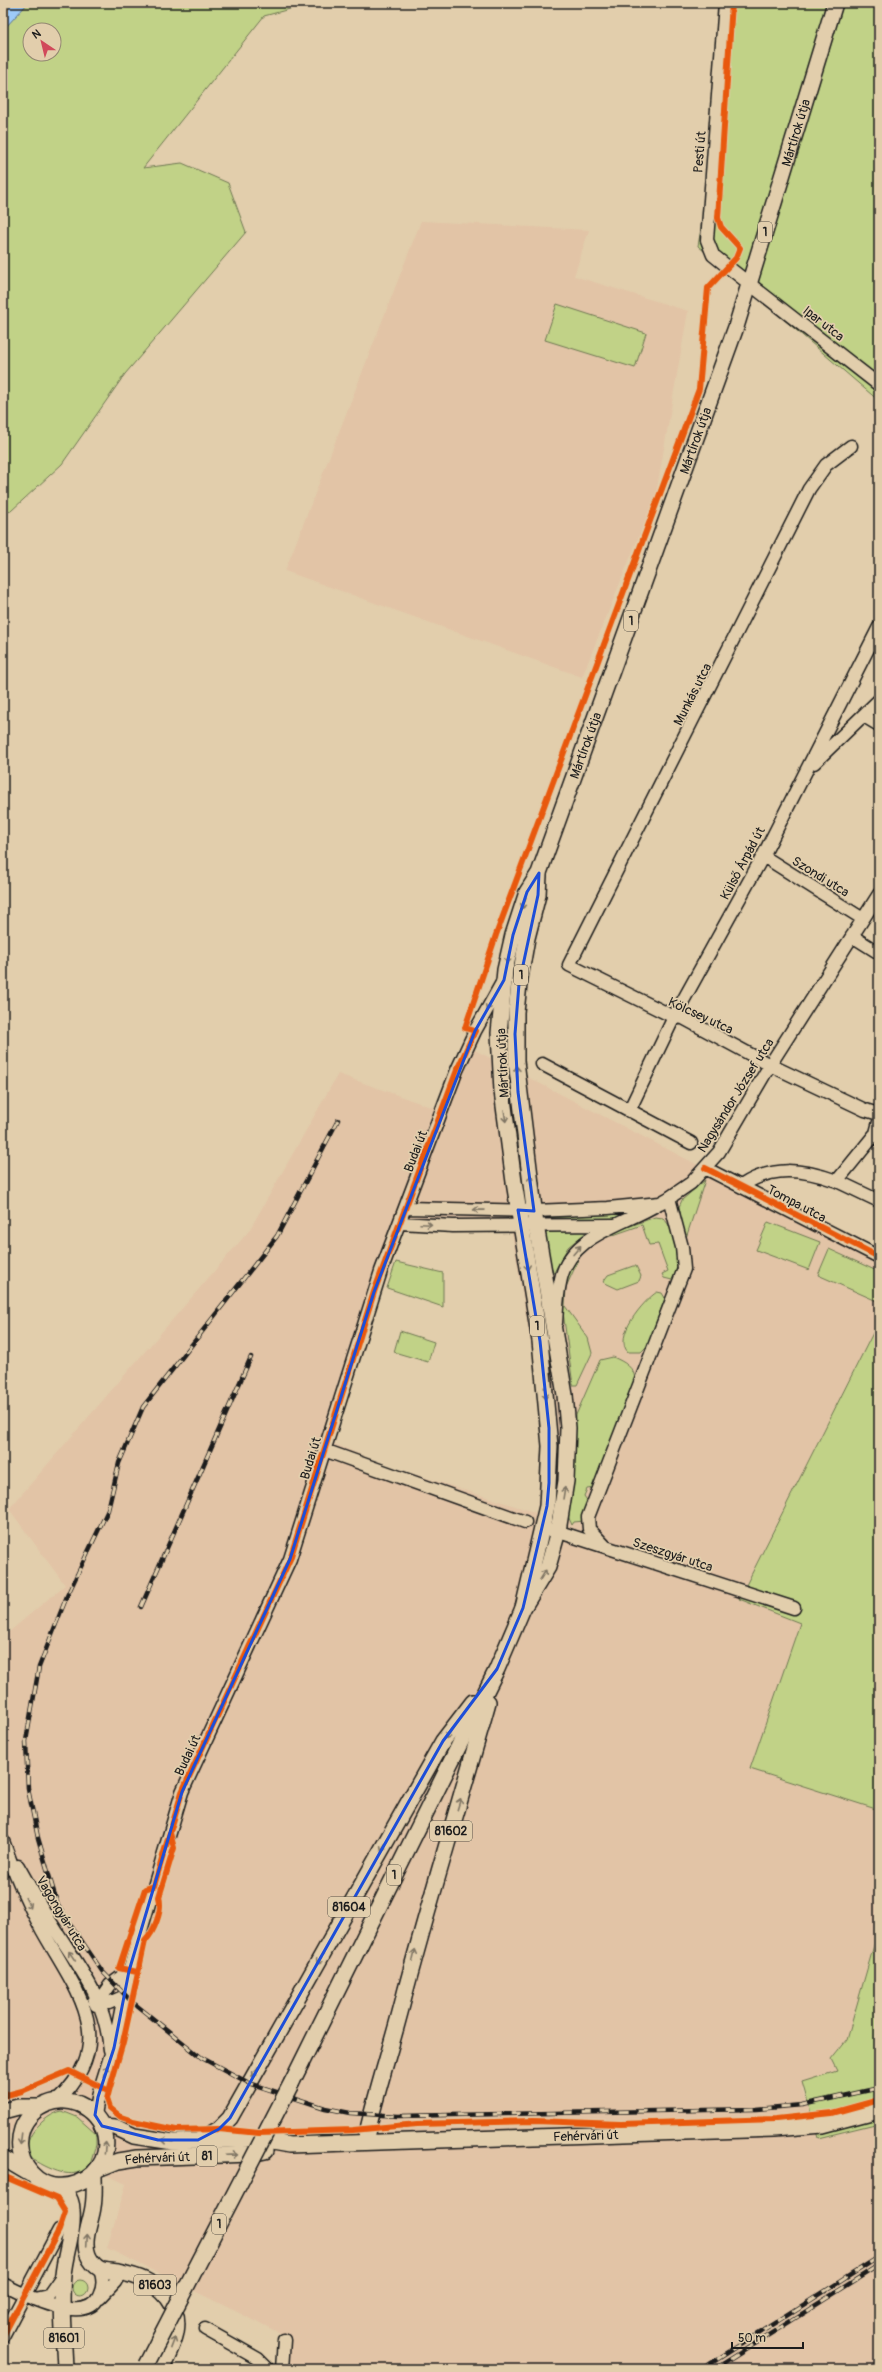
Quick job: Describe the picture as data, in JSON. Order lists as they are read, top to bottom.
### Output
{
  "streets": {
    "main road": [
      "Mártírok útja",
      "1",
      "81602",
      "81604",
      "Fehérvári út",
      "81",
      "81603",
      "81601"
    ],
    "street": [
      "Pesti út",
      "Ipar utca",
      "Munkás utca",
      "Külső Árpád út",
      "Szondi utca",
      "Kölcsey utca",
      "Nagysándor József utca",
      "Budai út",
      "Tompa utca",
      "Szeszgyár utca",
      "Vagongyár utca"
    ]
  },
  "crossings": [
    ["Mártírok útja", "Pesti út"],
    ["Mártírok útja", "1"],
    ["Mártírok útja", "Ipar utca"],
    ["Mártírok útja", "Nagysándor József utca"],
    ["Mártírok útja", "Budai út"],
    ["Pesti út", "Ipar utca"],
    ["1", "Nagysándor József utca"],
    ["1", "Szeszgyár utca"],
    ["1", "81602"],
    ["1", "81604"],
    ["Munkás utca", "Kölcsey utca"],
    ["Külső Árpád út", "Szondi utca"],
    ["Külső Árpád út", "Kölcsey utca"],
    ["Szondi utca", "Nagysándor József utca"],
    ["Kölcsey utca", "Nagysándor József utca"],
    ["Nagysándor József utca", "Budai út"],
    ["Nagysándor József utca", "Tompa utca"],
    ["Budai út", "Vagongyár utca"],
    ["Budai út", "Fehérvári út"],
    ["Budai út", "81601"],
    ["81602", "81604"],
    ["81602", "Fehérvári út"],
    ["81604", "Fehérvári út"],
    ["Fehérvári út", "81601"]
  ],
  "scale_bar": "50 m",
  "north": "top left"
}
